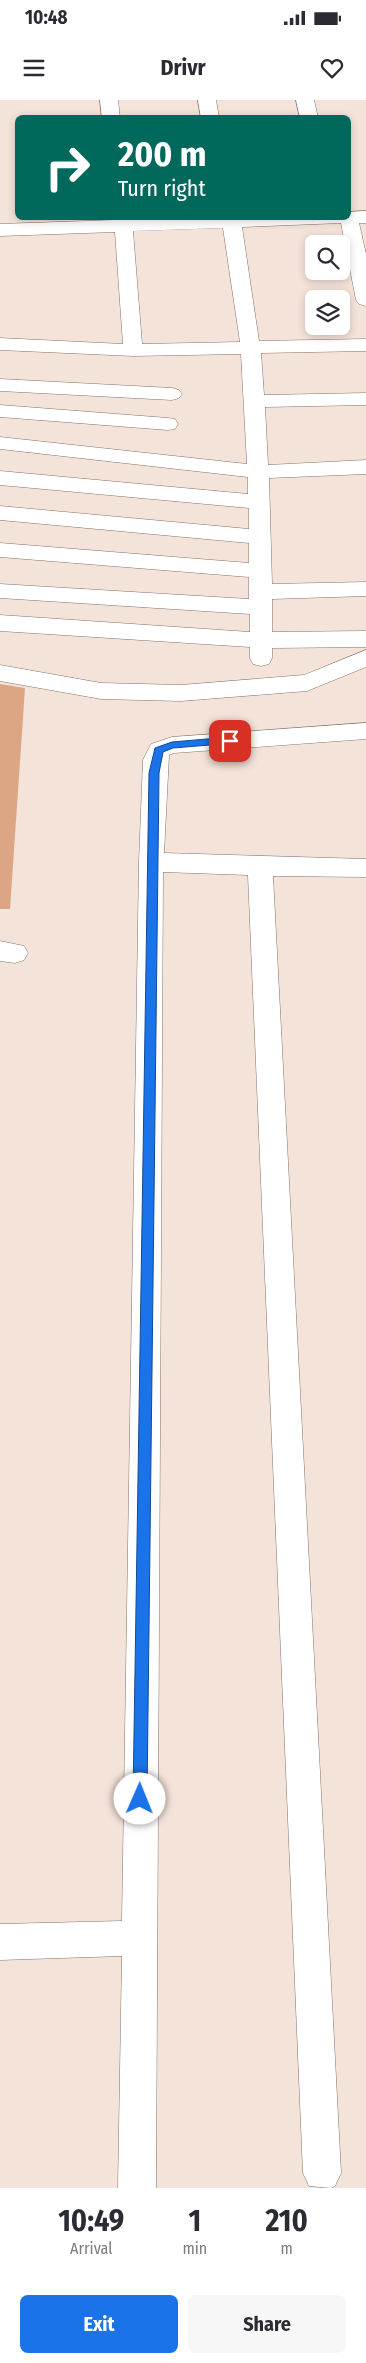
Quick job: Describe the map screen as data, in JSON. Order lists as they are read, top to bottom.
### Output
{
  "page": {
    "status": "10:48",
    "header": "Drivr",
    "turn": ["200 m", "Turn right"],
    "eta": [
      "10:49",
      "Arrival",
      "1",
      "min",
      "210",
      "m"
    ],
    "buttons": ["Exit", "Share"]
  }
}
